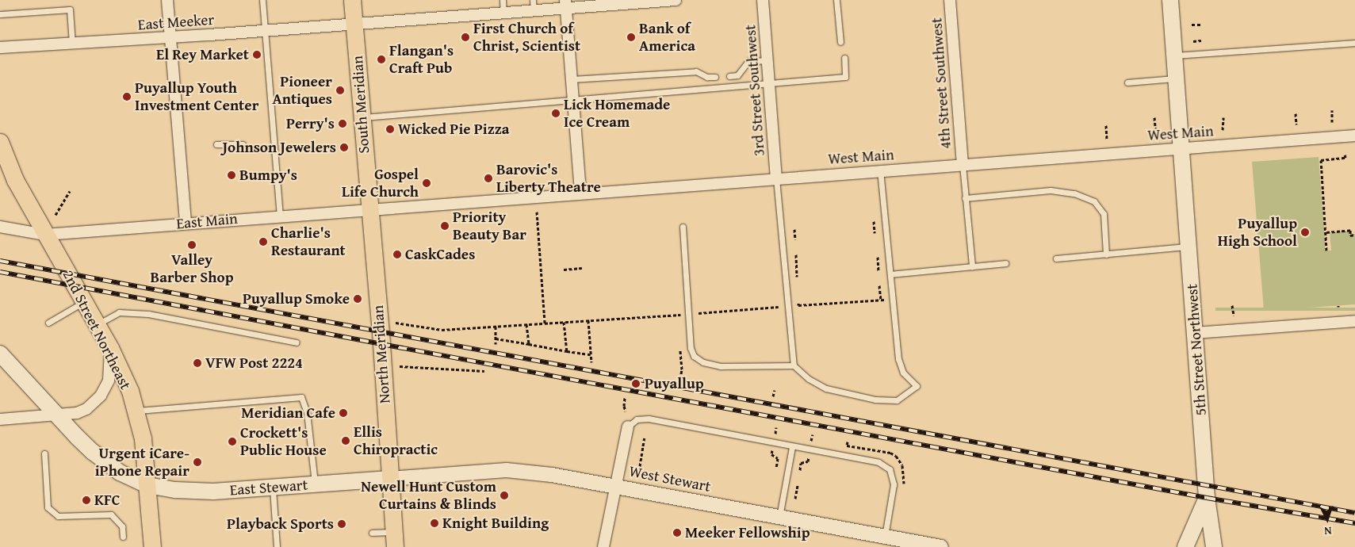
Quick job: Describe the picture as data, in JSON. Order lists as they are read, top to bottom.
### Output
{
  "streets": {
    "main road": [
      "South Meridian",
      "2nd Street Northeast",
      "5th Street Northwest",
      "North Meridian",
      "East Stewart"
    ],
    "street": [
      "East Meeker",
      "4th Street Southwest",
      "3rd Street Southwest",
      "West Main",
      "East Main",
      "West Stewart"
    ]
  },
  "crossings": [
    ["East Meeker", "South Meridian"],
    ["4th Street Southwest", "West Main"],
    ["3rd Street Southwest", "West Main"],
    ["South Meridian", "West Main"],
    ["South Meridian", "East Main"],
    ["South Meridian", "North Meridian"],
    ["West Main", "East Main"],
    ["West Main", "5th Street Northwest"],
    ["West Main", "North Meridian"],
    ["East Main", "2nd Street Northeast"],
    ["East Main", "North Meridian"],
    ["2nd Street Northeast", "East Stewart"],
    ["North Meridian", "West Stewart"],
    ["North Meridian", "East Stewart"],
    ["West Stewart", "East Stewart"]
  ],
  "places": [
    "First Church of Christ, Scientist",
    "Bank of America",
    "El Rey Market",
    "Flangan's Craft Pub",
    "Pioneer Antiques",
    "Puyallup Youth Investment Center",
    "Lick Homemade Ice Cream",
    "Perry's",
    "Wicked Pie Pizza",
    "Johnson Jewelers",
    "Bumpy's",
    "Barovic's Liberty Theatre",
    "Gospel Life Church",
    "Priority Beauty Bar",
    "Puyallup High School",
    "Charlie's Restaurant",
    "Valley Barber Shop",
    "CaskCades",
    "Puyallup Smoke",
    "VFW Post 2224",
    "Puyallup",
    "Meridian Cafe",
    "Ellis Chiropractic",
    "Crockett's Public House",
    "Urgent iCare- iPhone Repair",
    "Newell Hunt Custom Curtains & Blinds",
    "KFC",
    "Knight Building",
    "Playback Sports",
    "Meeker Fellowship"
  ],
  "north": "bottom"
}
